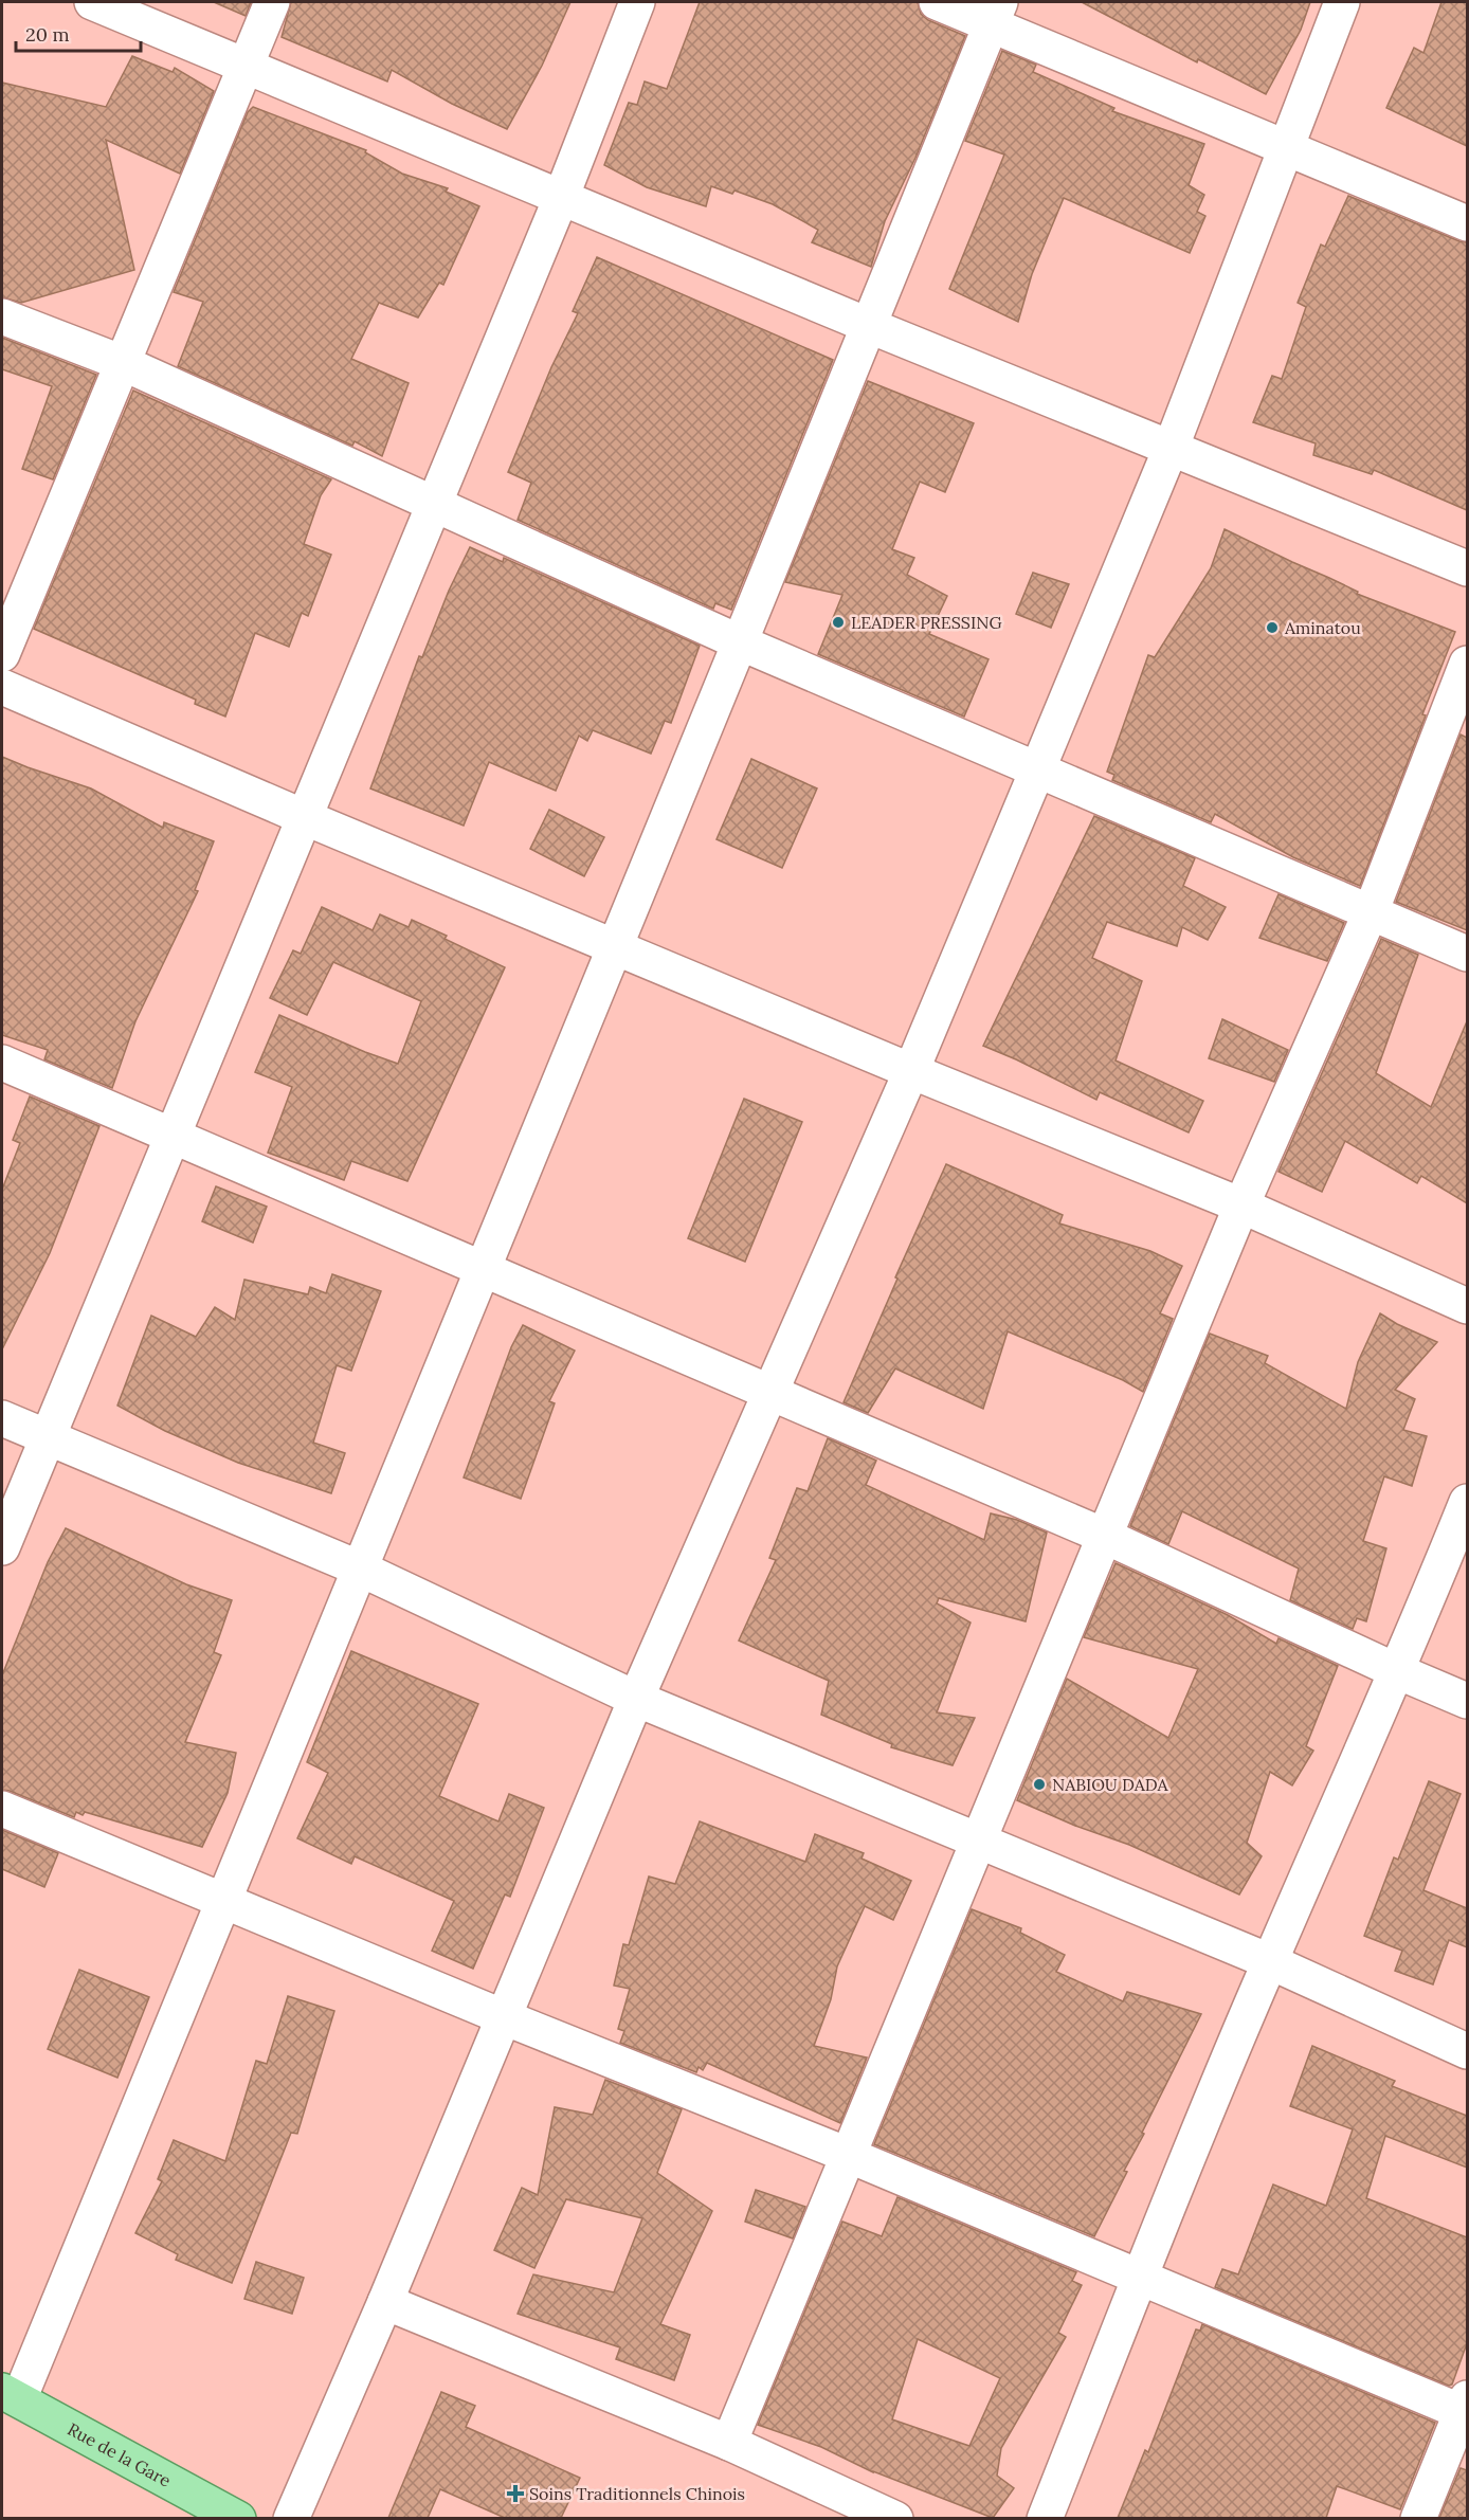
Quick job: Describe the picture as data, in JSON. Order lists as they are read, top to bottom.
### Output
{
  "streets": {
    "main road": ["Rue de la Gare"]
  },
  "places": {
    "other": ["LEADER PRESSING", "Aminatou", "NABIOU DADA"],
    "health": ["Soins Traditionnels Chinois"]
  },
  "scale_bar": "20 m"
}
